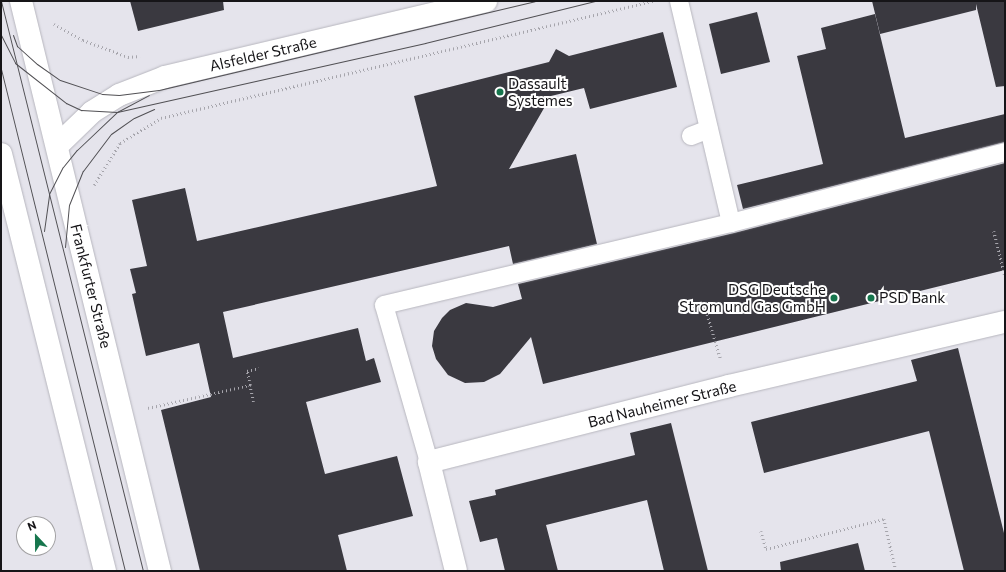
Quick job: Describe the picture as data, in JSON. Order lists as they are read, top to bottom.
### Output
{
  "streets": {
    "street": ["Alsfelder Straße", "Frankfurter Straße", "Bad Nauheimer Straße"]
  },
  "crossings": [
    ["Alsfelder Straße", "Frankfurter Straße"]
  ],
  "places": ["Dassault Systemes", "DSG Deutsche Strom und Gas GmbH", "PSD Bank"],
  "north": "top"
}
